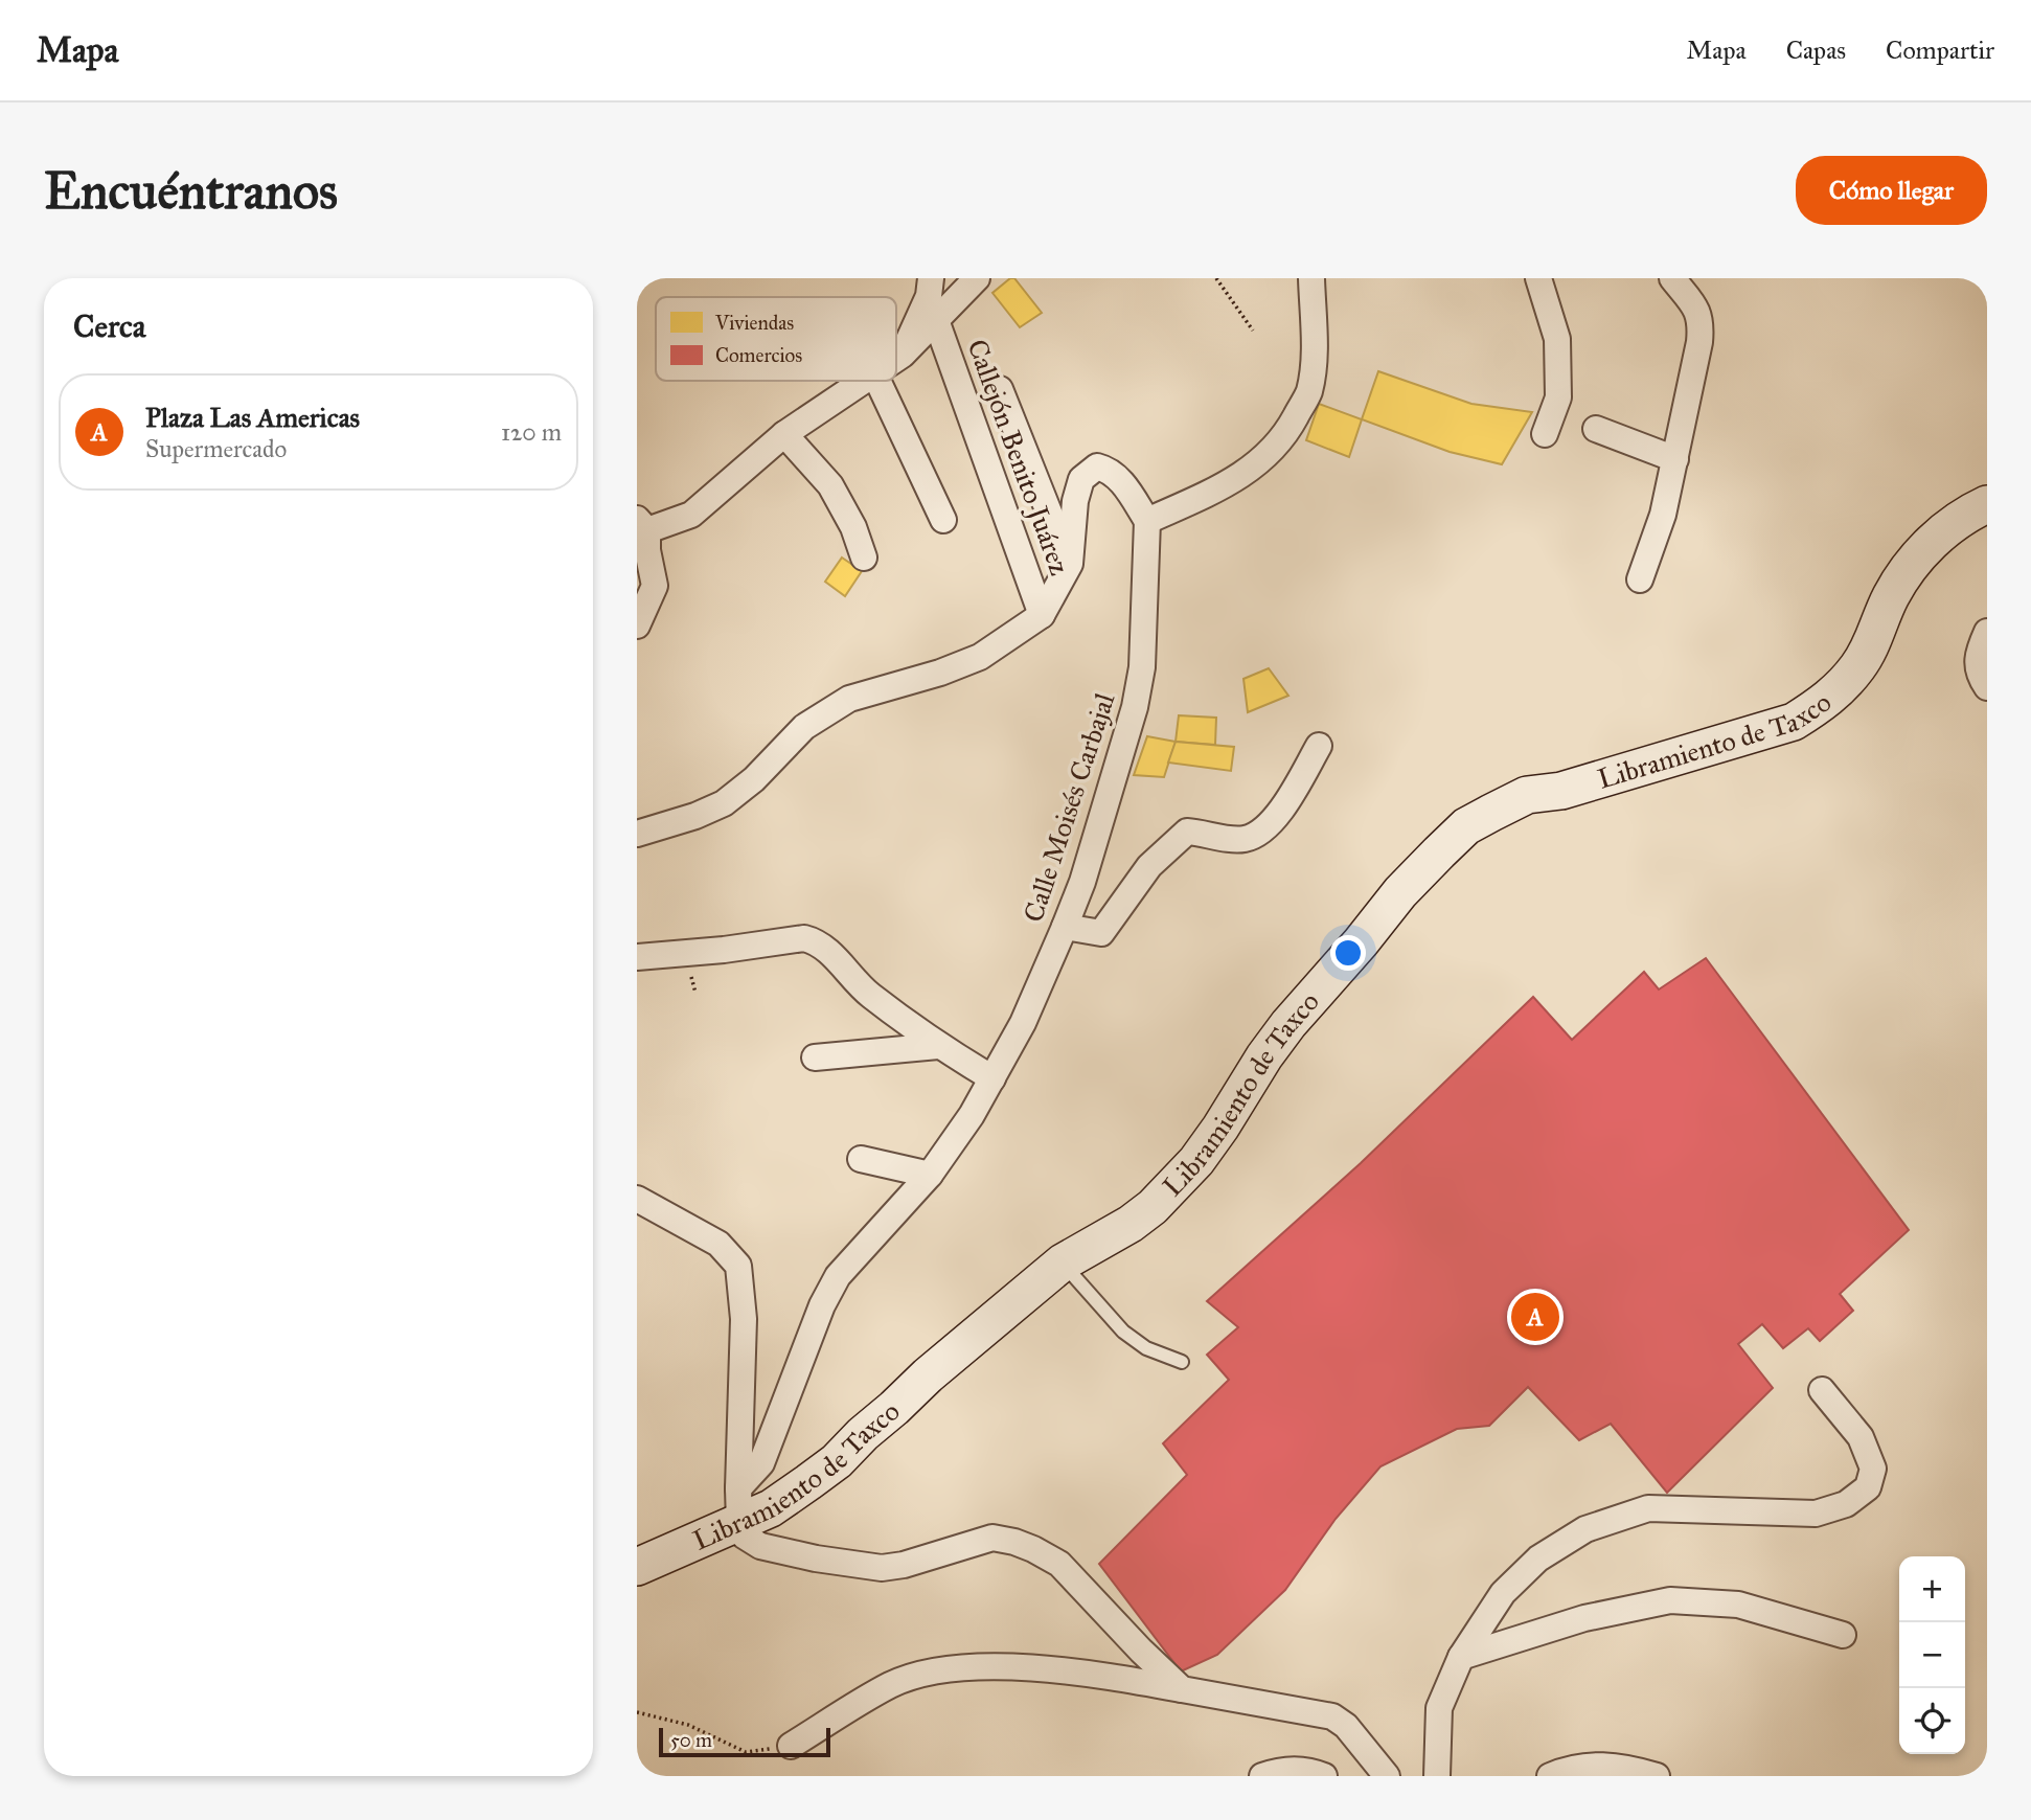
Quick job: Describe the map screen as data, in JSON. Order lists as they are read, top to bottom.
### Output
{
  "streets": {
    "main road": ["Libramiento de Taxco"],
    "street": ["Callejón Benito Juárez", "Calle Moisés Carbajal"]
  },
  "crossings": [
    ["Libramiento de Taxco", "Calle Moisés Carbajal"]
  ],
  "legend": ["Viviendas", "Comercios"],
  "scale_bar": "50 m",
  "page": {
    "header": "Mapa",
    "nav": ["Mapa", "Capas", "Compartir"],
    "buttons": "Cómo llegar",
    "title": "Encuéntranos",
    "heading": "Cerca",
    "list": [
      {
        "mark": "A",
        "name": "Plaza Las Americas",
        "note": "Supermercado",
        "value": "120 m"
      }
    ],
    "pins": "A",
    "map_buttons": ["+", "−"],
    "scale": "50 m"
  }
}
